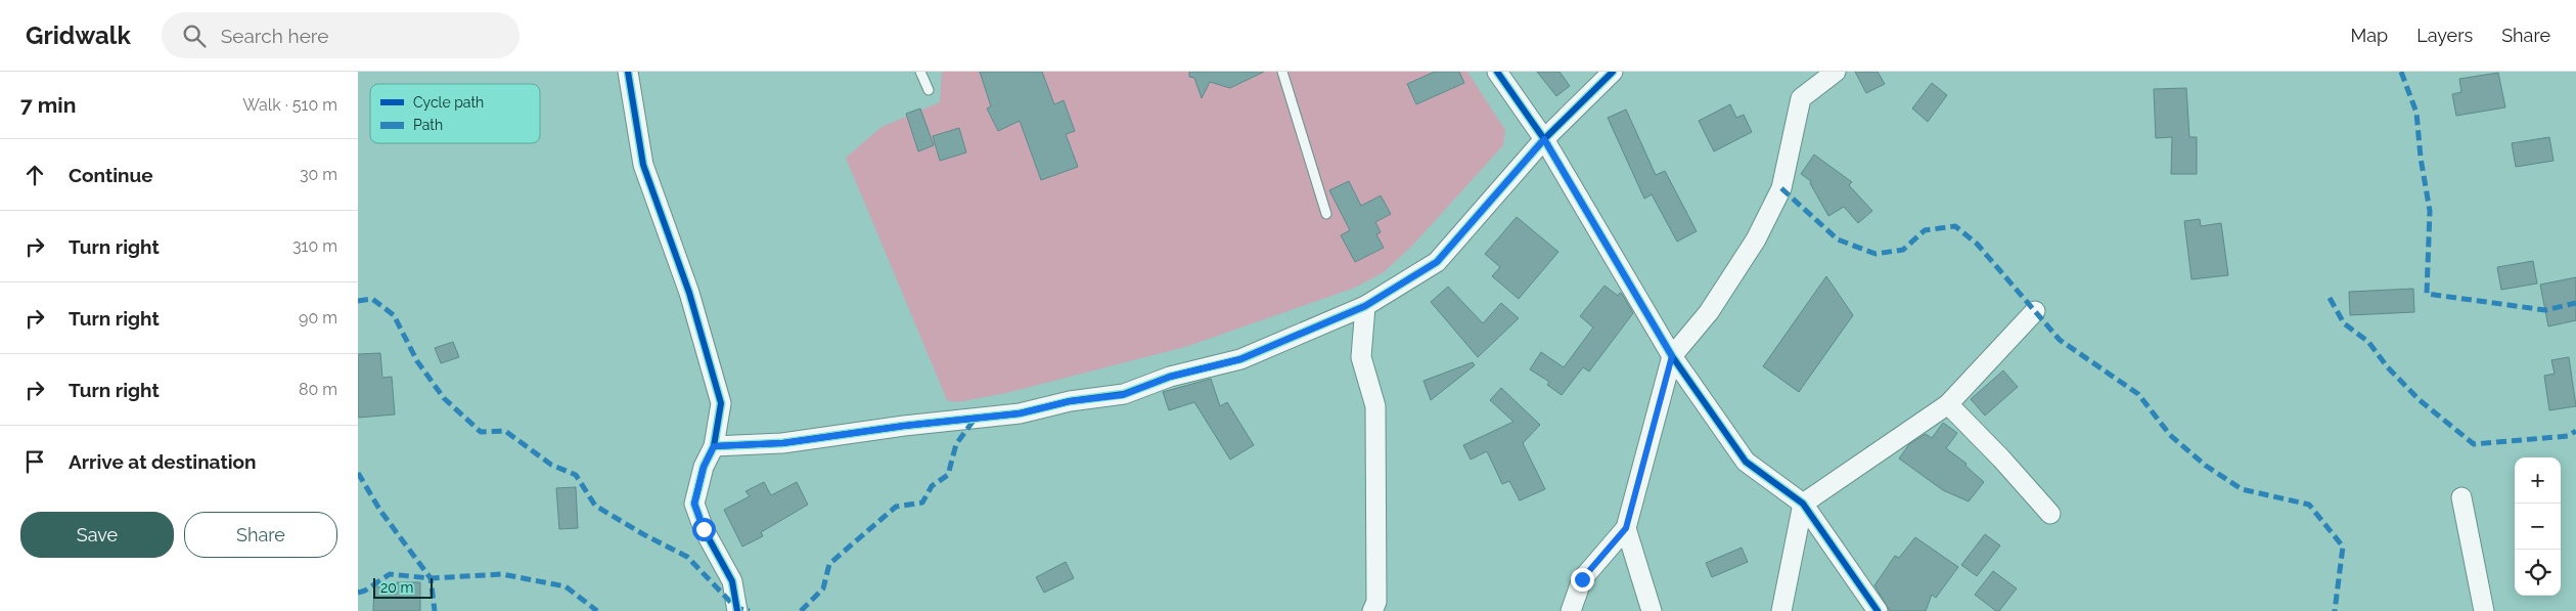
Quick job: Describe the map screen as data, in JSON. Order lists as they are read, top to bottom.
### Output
{
  "legend": ["Cycle path", "Path"],
  "scale_bar": "20 m",
  "page": {
    "header": "Gridwalk",
    "search": "Search here",
    "nav": ["Map", "Layers", "Share"],
    "heading": ["7 min", "Walk · 510 m"],
    "list": [
      ["Continue", "30 m"],
      ["Turn right", "310 m"],
      ["Turn right", "90 m"],
      ["Turn right", "80 m"],
      "Arrive at destination"
    ],
    "map_buttons": ["+", "−"],
    "buttons": ["Save", "Share"],
    "scale": "20 m"
  }
}
